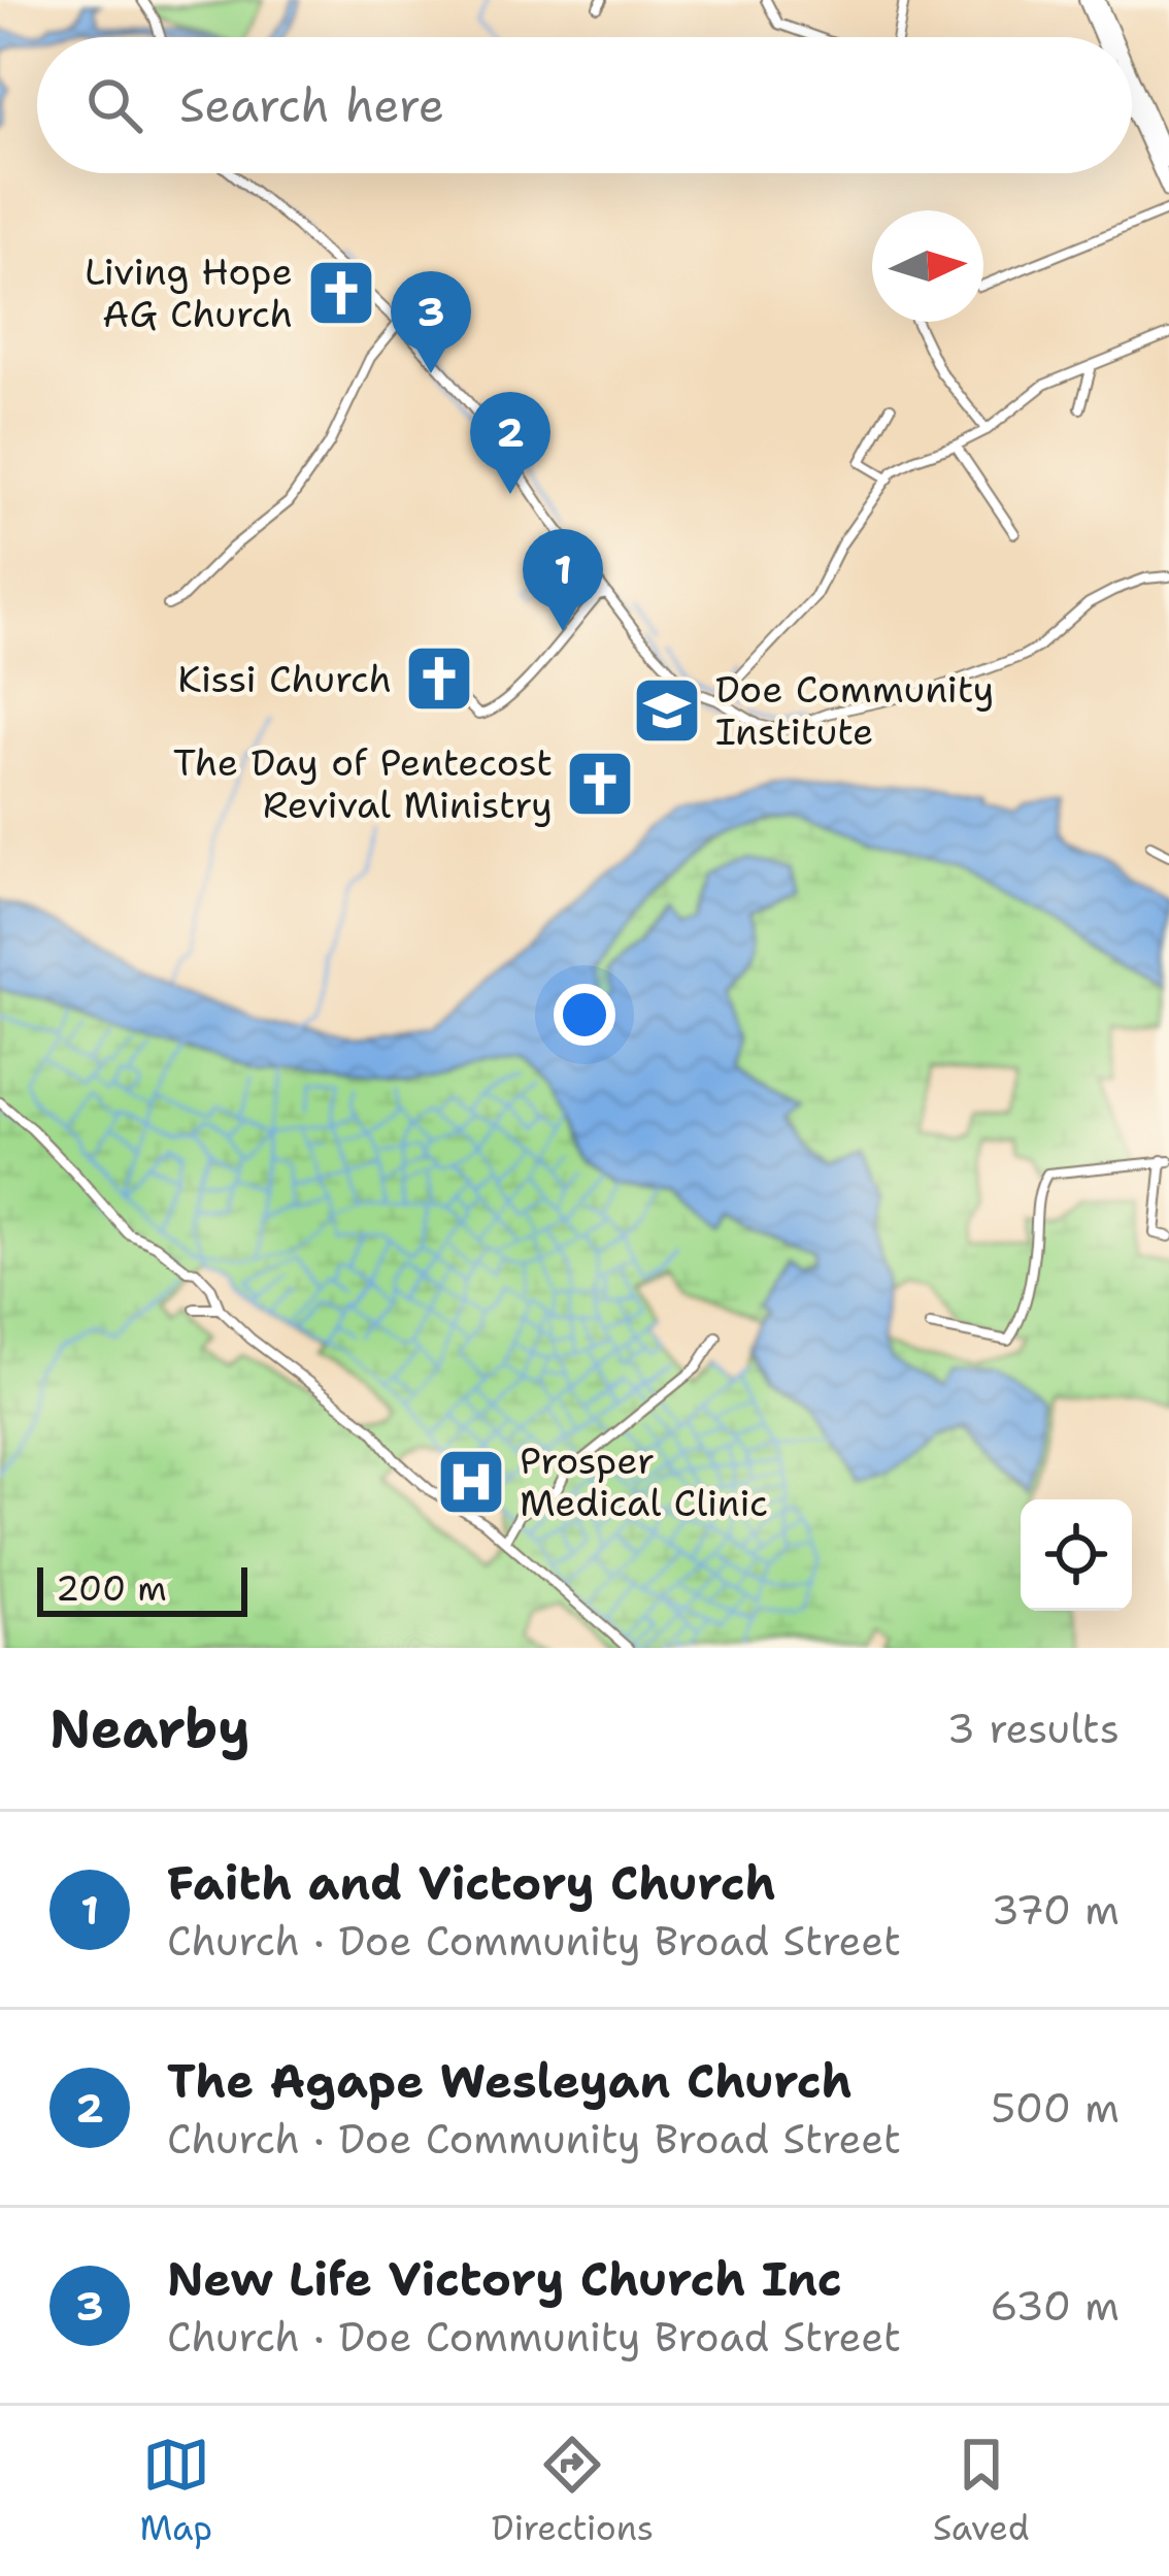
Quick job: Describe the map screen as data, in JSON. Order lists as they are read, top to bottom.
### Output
{
  "places": {
    "church": ["Living Hope AG Church", "Kissi Church", "The Day of Pentecost Revival Ministry"],
    "school or university": ["Doe Community Institute"],
    "hospital": ["Prosper Medical Clinic"]
  },
  "scale_bar": "200 m",
  "north": "right",
  "page": {
    "search": "Search here",
    "pins": ["3", "2", "1"],
    "scale": "200 m",
    "heading": ["Nearby", "3 results"],
    "list": [
      {
        "mark": "1",
        "name": "Faith and Victory Church",
        "note": "Church · Doe Community Broad Street",
        "value": "370 m"
      },
      {
        "mark": "2",
        "name": "The Agape Wesleyan Church",
        "note": "Church · Doe Community Broad Street",
        "value": "500 m"
      },
      {
        "mark": "3",
        "name": "New Life Victory Church Inc",
        "note": "Church · Doe Community Broad Street",
        "value": "630 m"
      }
    ],
    "nav": ["Map", "Directions", "Saved"]
  }
}
